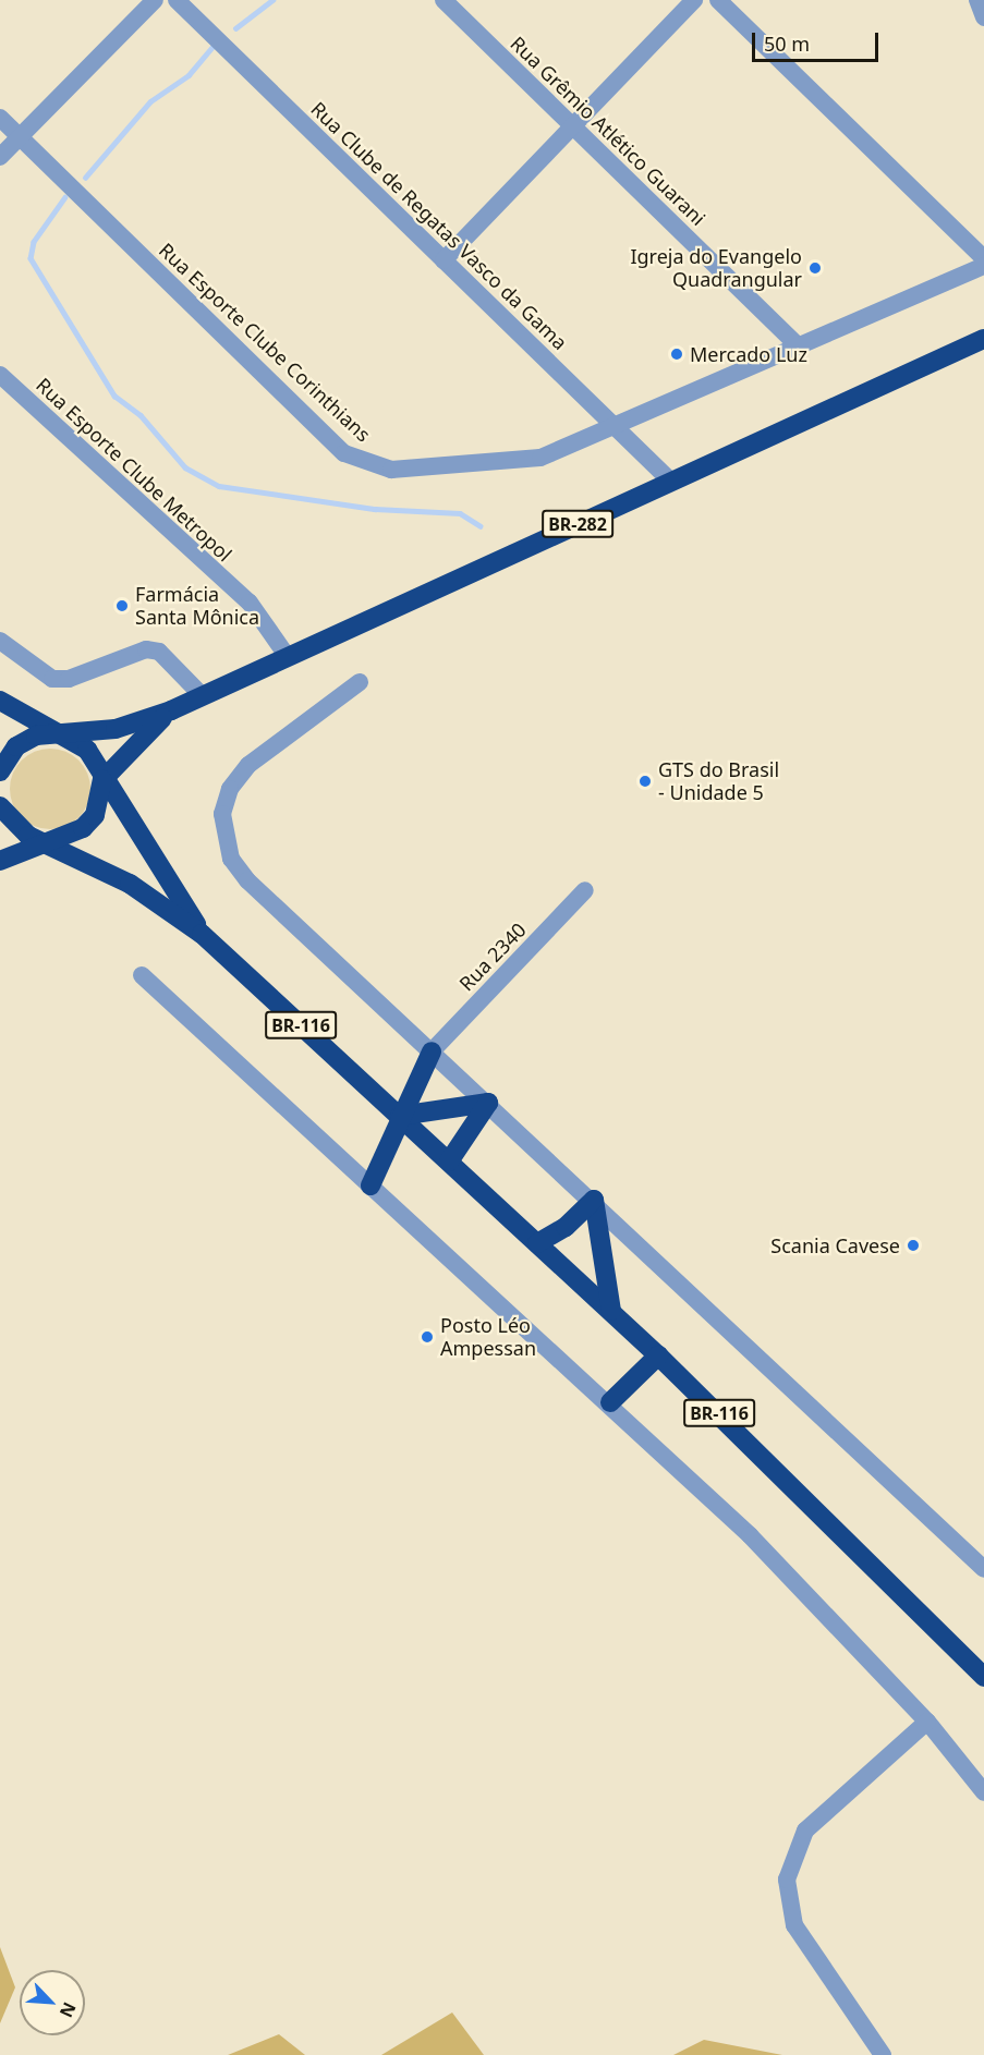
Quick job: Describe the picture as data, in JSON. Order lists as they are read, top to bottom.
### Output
{
  "streets": {
    "highway": ["BR-282", "BR-116"],
    "street": [
      "Rua Grêmio Atlético Guarani",
      "Rua Clube de Regatas Vasco da Gama",
      "Rua Esporte Clube Corinthians",
      "Rua Esporte Clube Metropol",
      "Rua 2340"
    ]
  },
  "crossings": [
    ["Rua Grêmio Atlético Guarani", "Rua Esporte Clube Corinthians"],
    ["Rua Clube de Regatas Vasco da Gama", "Rua Esporte Clube Corinthians"],
    ["Rua Clube de Regatas Vasco da Gama", "BR-282"],
    ["Rua Esporte Clube Metropol", "BR-282"],
    ["BR-282", "BR-116"]
  ],
  "places": [
    "Igreja do Evangelo Quadrangular",
    "Mercado Luz",
    "Farmácia Santa Mônica",
    "GTS do Brasil - Unidade 5",
    "Scania Cavese",
    "Posto Léo Ampessan"
  ],
  "scale_bar": "50 m",
  "north": "bottom right"
}
